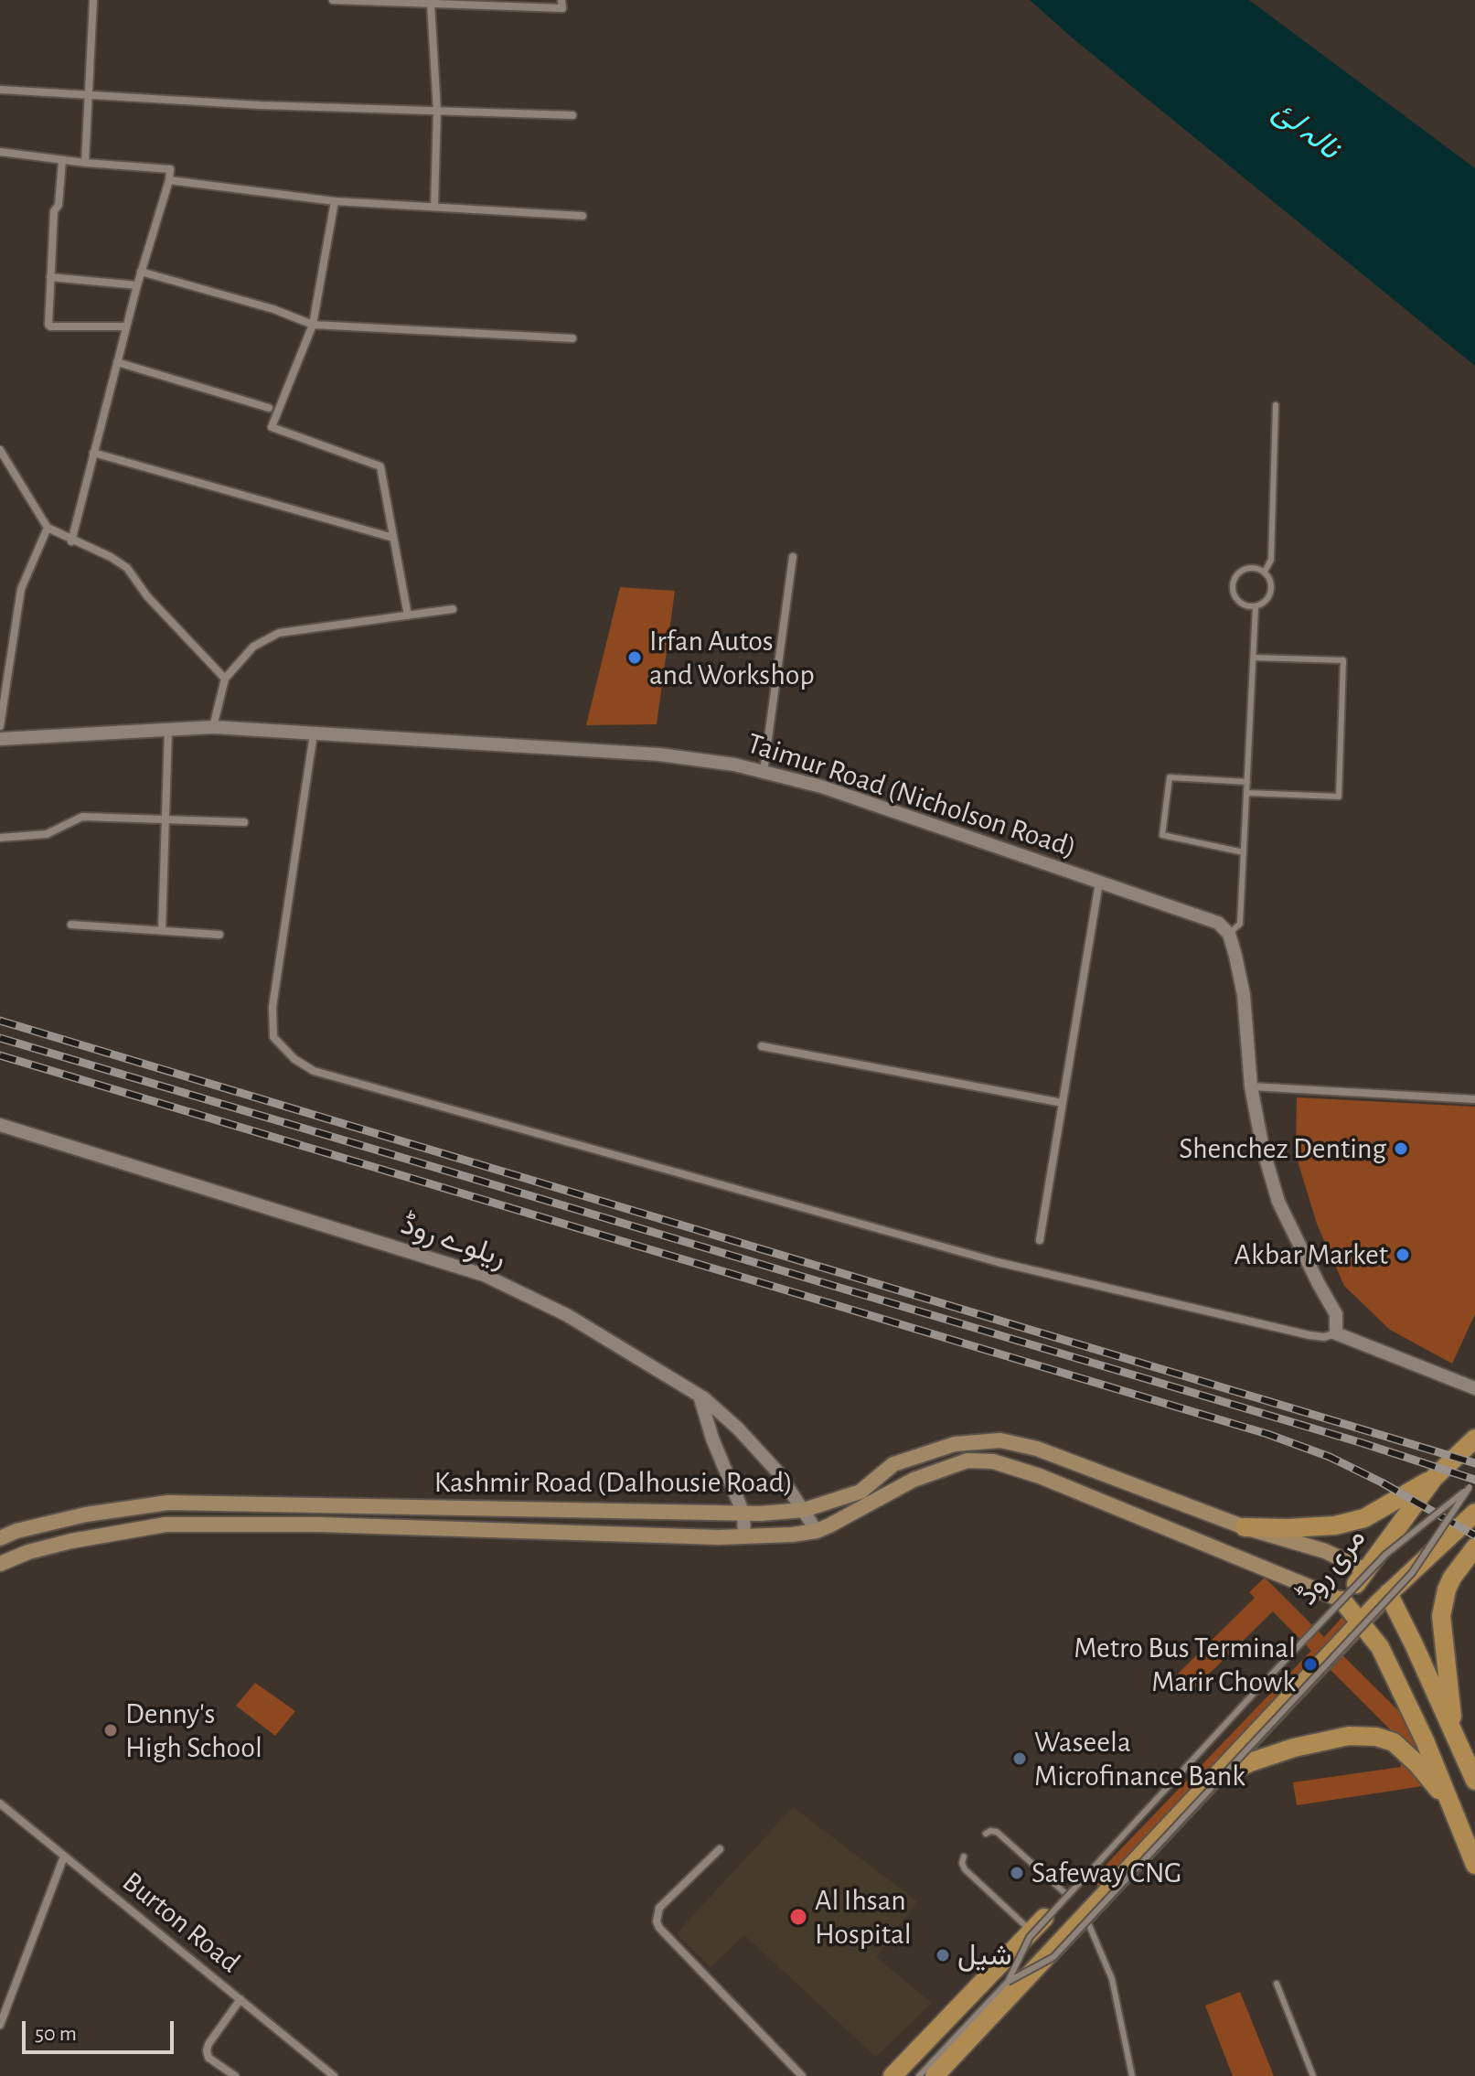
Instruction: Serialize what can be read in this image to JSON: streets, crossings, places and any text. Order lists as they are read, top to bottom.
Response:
{
  "streets": {
    "main road": ["Kashmir Road (Dalhousie Road)", "مری روڈ"],
    "street": ["Taimur Road (Nicholson Road)", "ریلوے روڈ", "Burton Road"]
  },
  "crossings": [
    ["ریلوے روڈ", "Kashmir Road (Dalhousie Road)"],
    ["Kashmir Road (Dalhousie Road)", "مری روڈ"]
  ],
  "water": ["نالہ لئ"],
  "places": [
    "Irfan Autos and Workshop",
    "Shenchez Denting",
    "Akbar Market",
    "Metro Bus Terminal Marir Chowk",
    "Denny's High School",
    "Waseela Microfinance Bank",
    "Safeway CNG",
    "Al Ihsan Hospital",
    "شیل"
  ],
  "scale_bar": "50 m"
}
